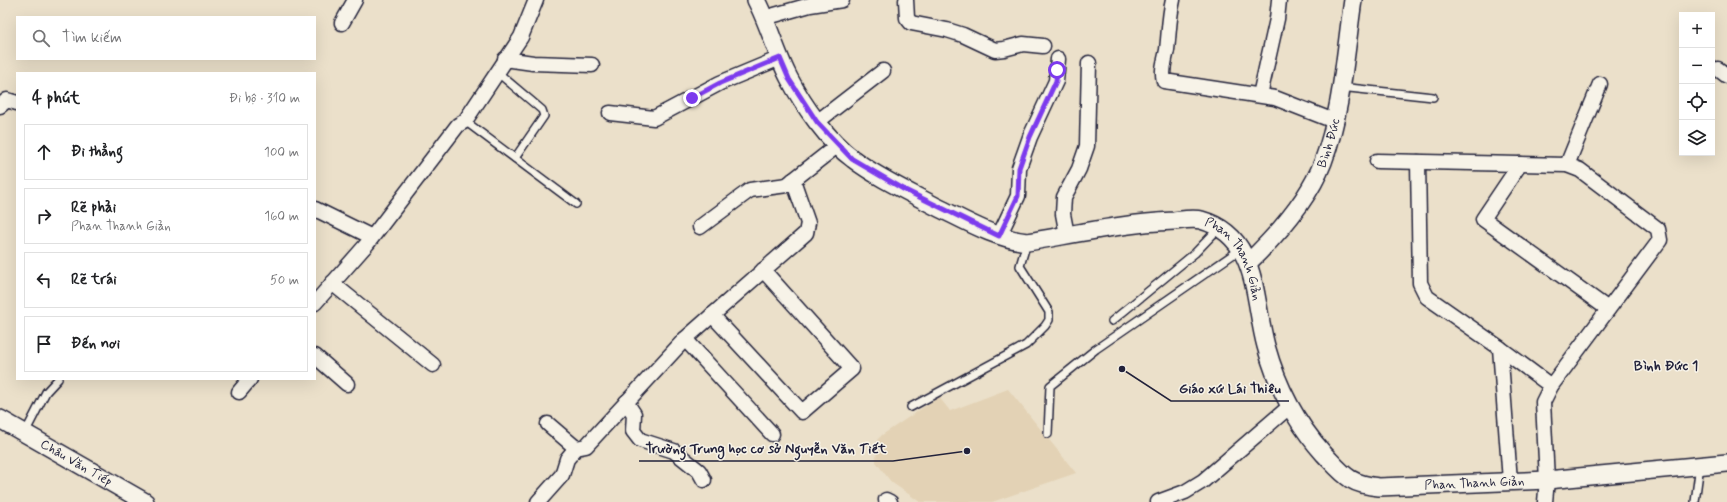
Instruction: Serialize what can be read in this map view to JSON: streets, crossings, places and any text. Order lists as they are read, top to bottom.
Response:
{
  "streets": {
    "street": ["Bình Đức", "Phan Thanh Giản", "Châu Văn Tiếp"]
  },
  "crossings": [
    ["Bình Đức", "Phan Thanh Giản"]
  ],
  "districts": ["Bình Đức 1"],
  "places": ["Giáo xứ Lái Thiêu", "Trường Trung học cơ sở Nguyễn Văn Tiết"],
  "page": {
    "map_buttons": ["+", "−"],
    "search": "Tìm kiếm",
    "heading": ["4 phút", "Đi bộ · 310 m"],
    "list": [
      ["Đi thẳng", "100 m"],
      ["Rẽ phải", "Phan Thanh Giản", "160 m"],
      ["Rẽ trái", "50 m"],
      "Đến nơi"
    ]
  }
}
